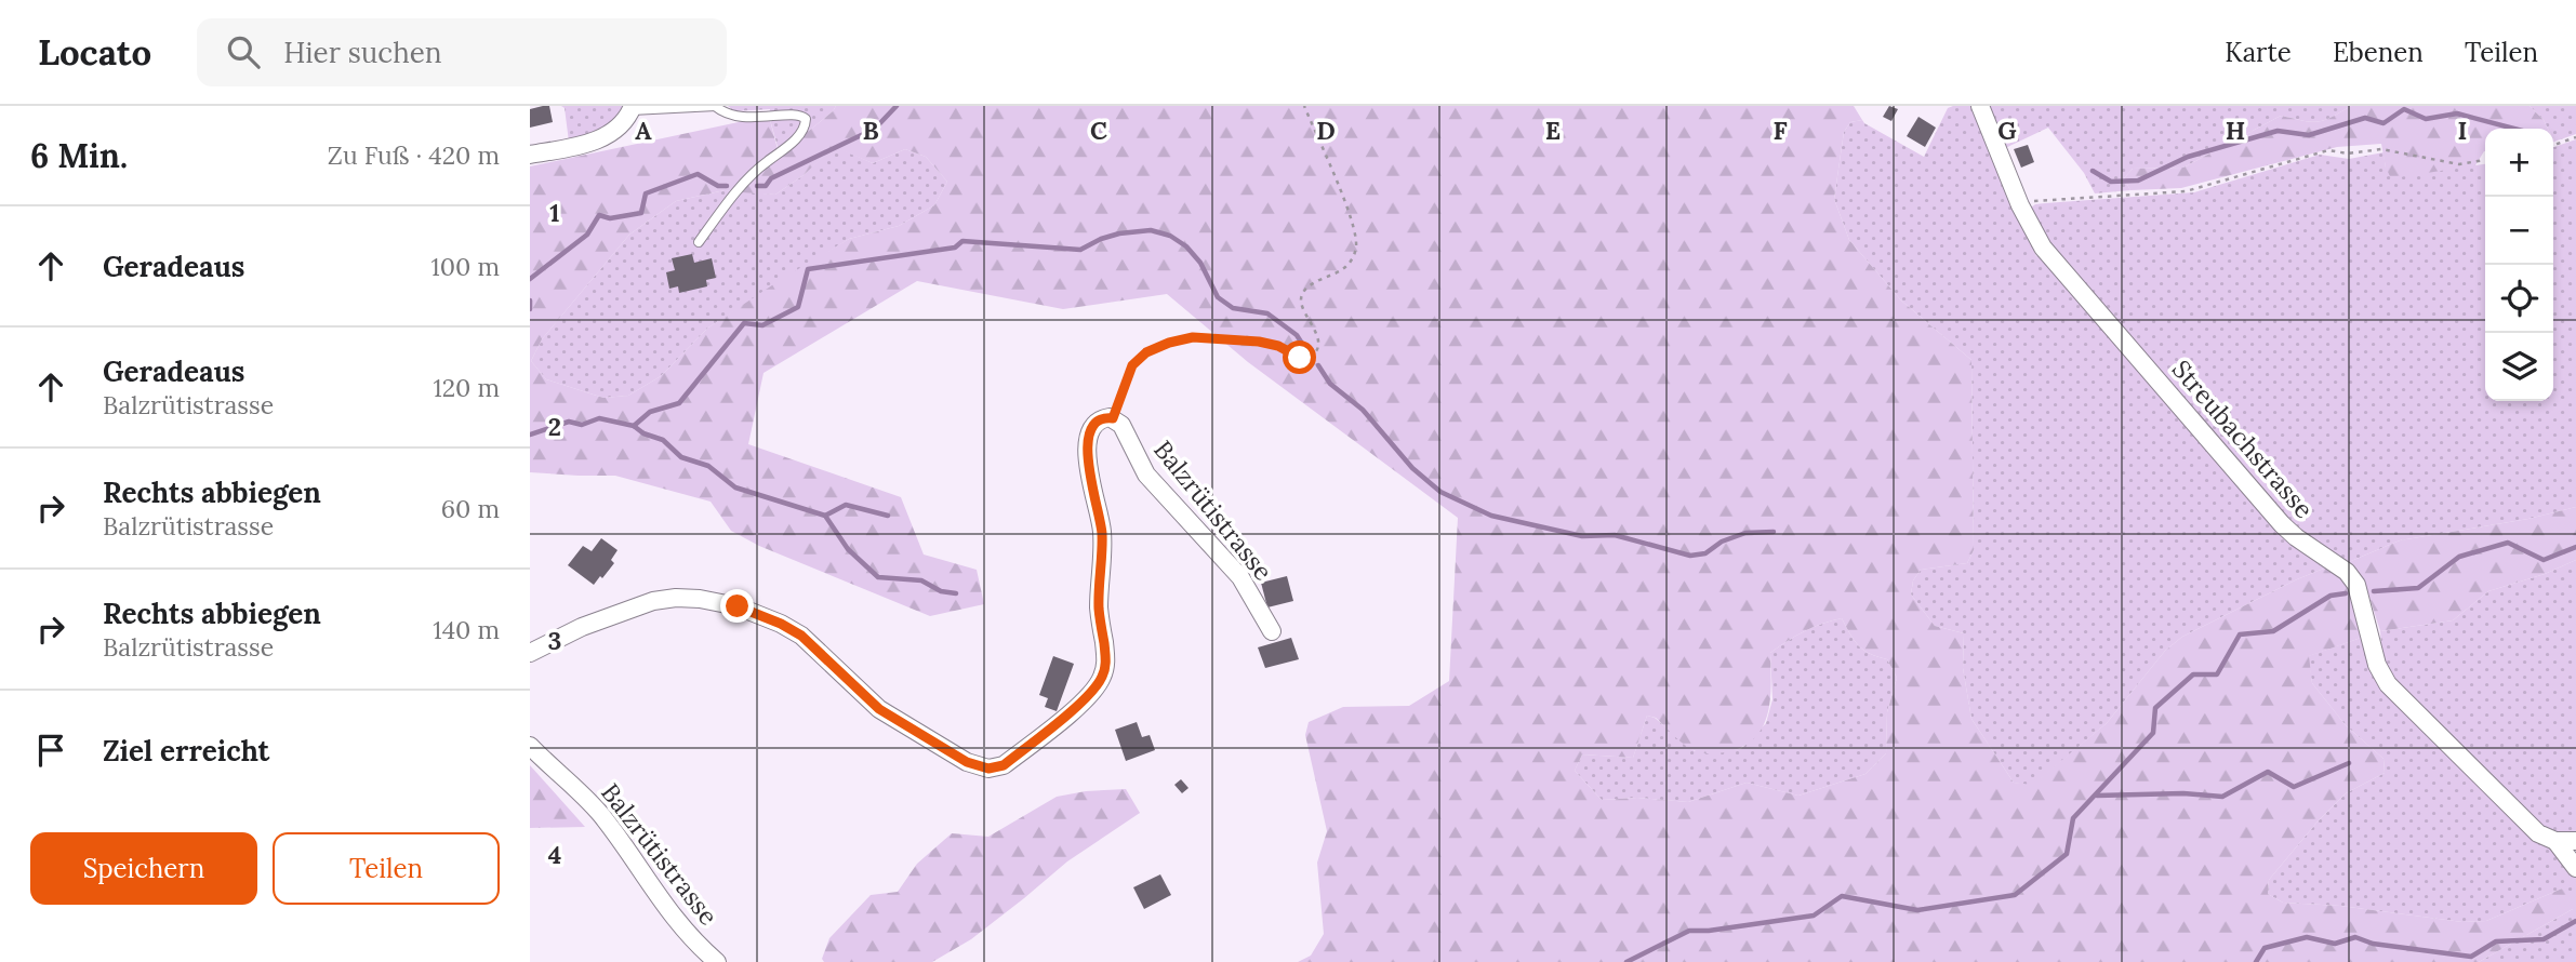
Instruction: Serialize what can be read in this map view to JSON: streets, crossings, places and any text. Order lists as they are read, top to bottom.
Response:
{
  "streets": {
    "street": ["Streubachstrasse", "Balzrütistrasse"]
  },
  "page": {
    "header": "Locato",
    "search": "Hier suchen",
    "nav": ["Karte", "Ebenen", "Teilen"],
    "heading": ["6 Min.", "Zu Fuß · 420 m"],
    "map_buttons": ["+", "−"],
    "list": [
      ["Geradeaus", "100 m"],
      ["Geradeaus", "Balzrütistrasse", "120 m"],
      ["Rechts abbiegen", "Balzrütistrasse", "60 m"],
      ["Rechts abbiegen", "Balzrütistrasse", "140 m"],
      "Ziel erreicht"
    ],
    "buttons": ["Speichern", "Teilen"]
  },
  "grid": {
    "columns": [
      "A",
      "B",
      "C",
      "D",
      "E",
      "F",
      "G",
      "H",
      "I"
    ],
    "rows": [
      "1",
      "2",
      "3",
      "4"
    ]
  }
}
